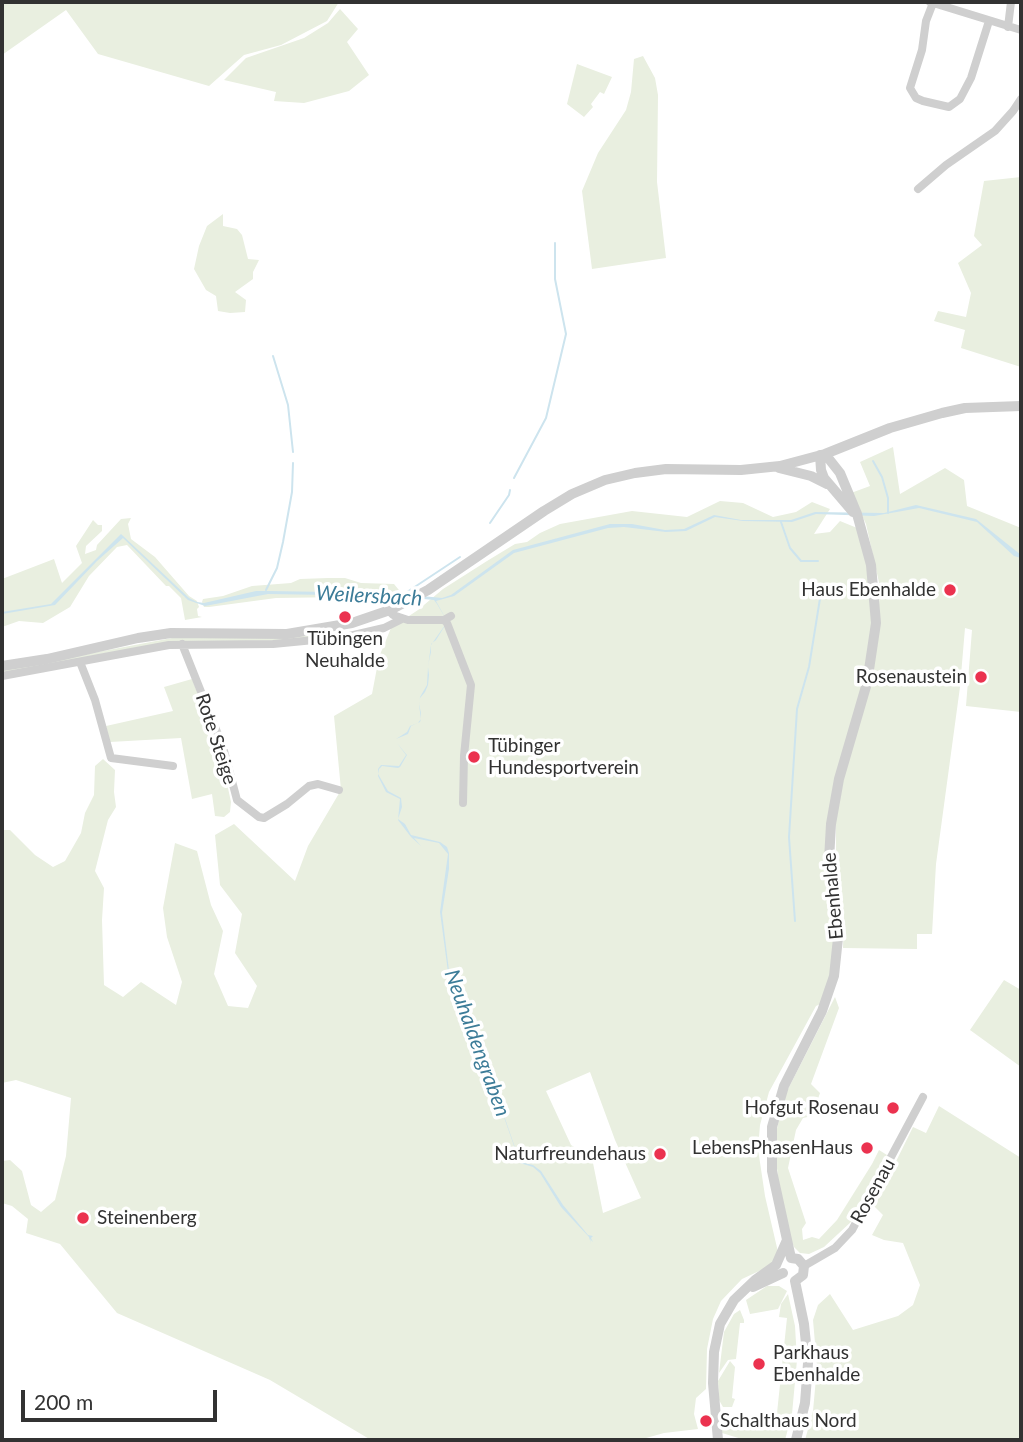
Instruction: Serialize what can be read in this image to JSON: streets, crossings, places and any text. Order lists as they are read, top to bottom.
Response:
{
  "streets": {
    "street": ["Rote Steige", "Ebenhalde", "Rosenau"]
  },
  "crossings": [
    ["Ebenhalde", "Rosenau"]
  ],
  "water": ["Weilersbach", "Neuhaldengraben"],
  "places": [
    "Haus Ebenhalde",
    "Tübingen Neuhalde",
    "Rosenaustein",
    "Tübinger Hundesportverein",
    "Hofgut Rosenau",
    "LebensPhasenHaus",
    "Naturfreundehaus",
    "Steinenberg",
    "Parkhaus Ebenhalde",
    "Schalthaus Nord"
  ],
  "scale_bar": "200 m"
}
